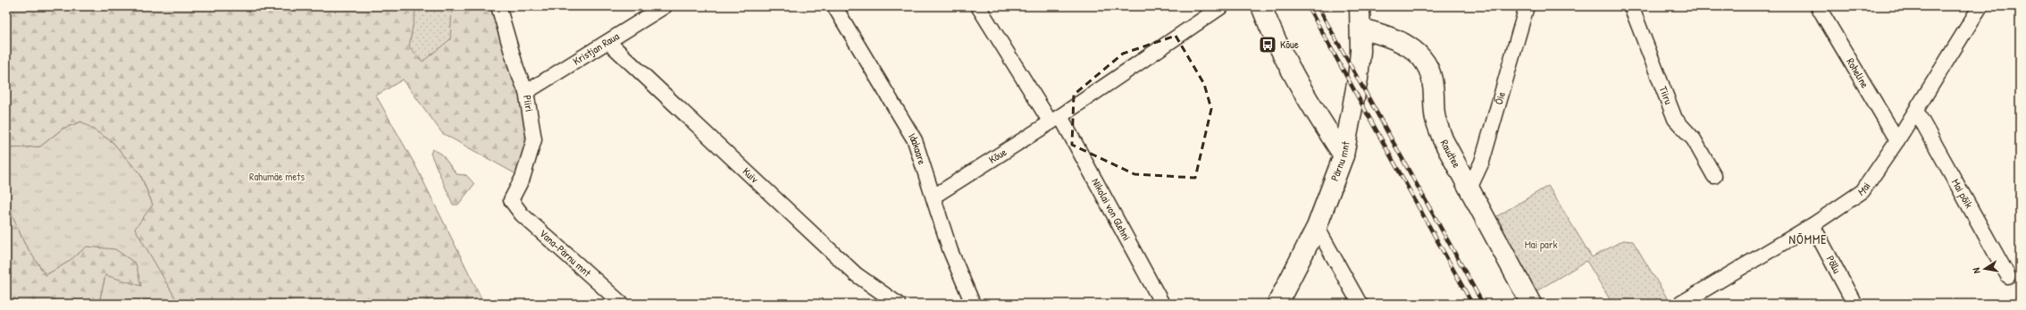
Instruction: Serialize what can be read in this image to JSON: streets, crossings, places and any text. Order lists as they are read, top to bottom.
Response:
{
  "streets": {
    "street": [
      "Kristjan Raua",
      "Roheline",
      "Tiiru",
      "Õie",
      "Piiri",
      "Idakaare",
      "Raudtee",
      "Kõue",
      "Pärnu mnt",
      "Kuiv",
      "Mai",
      "Mai põik",
      "Nikolai von Glehni",
      "Vana-Pärnu mnt",
      "Põllu"
    ]
  },
  "crossings": [
    ["Kristjan Raua", "Piiri"],
    ["Kristjan Raua", "Kuiv"],
    ["Roheline", "Mai"],
    ["Õie", "Raudtee"],
    ["Piiri", "Vana-Pärnu mnt"],
    ["Idakaare", "Kõue"],
    ["Raudtee", "Pärnu mnt"],
    ["Kõue", "Nikolai von Glehni"],
    ["Mai", "Mai põik"],
    ["Mai", "Põllu"]
  ],
  "districts": ["NÕMME"],
  "parks": ["Rahumäe mets", "Mai park"],
  "places": {
    "bus stop": ["Kõue"]
  },
  "north": "left"
}
